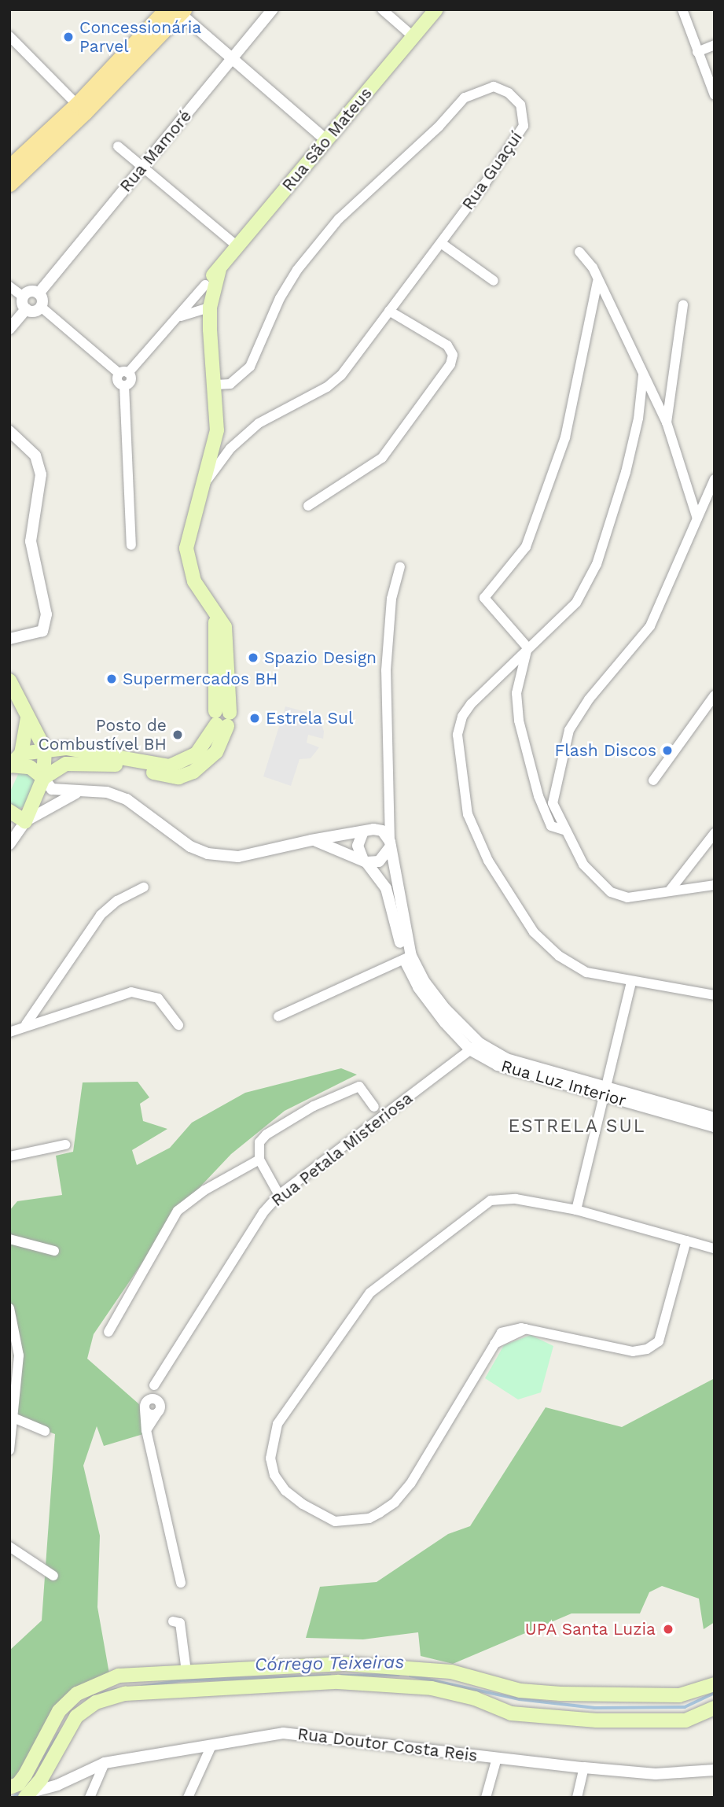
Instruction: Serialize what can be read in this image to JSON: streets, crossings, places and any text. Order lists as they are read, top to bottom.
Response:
{
  "streets": {
    "main road": ["Rua São Mateus"],
    "street": [
      "Rua Mamoré",
      "Rua Guaçuí",
      "Rua Luz Interior",
      "Rua Petala Misteriosa",
      "Rua Doutor Costa Reis"
    ]
  },
  "crossings": [
    ["Rua Luz Interior", "Rua Petala Misteriosa"]
  ],
  "districts": ["ESTRELA SUL"],
  "water": ["Córrego Teixeiras"],
  "places": [
    "Concessionária Parvel",
    "Spazio Design",
    "Supermercados BH",
    "Estrela Sul",
    "Posto de Combustível BH",
    "Flash Discos",
    "UPA Santa Luzia"
  ]
}
